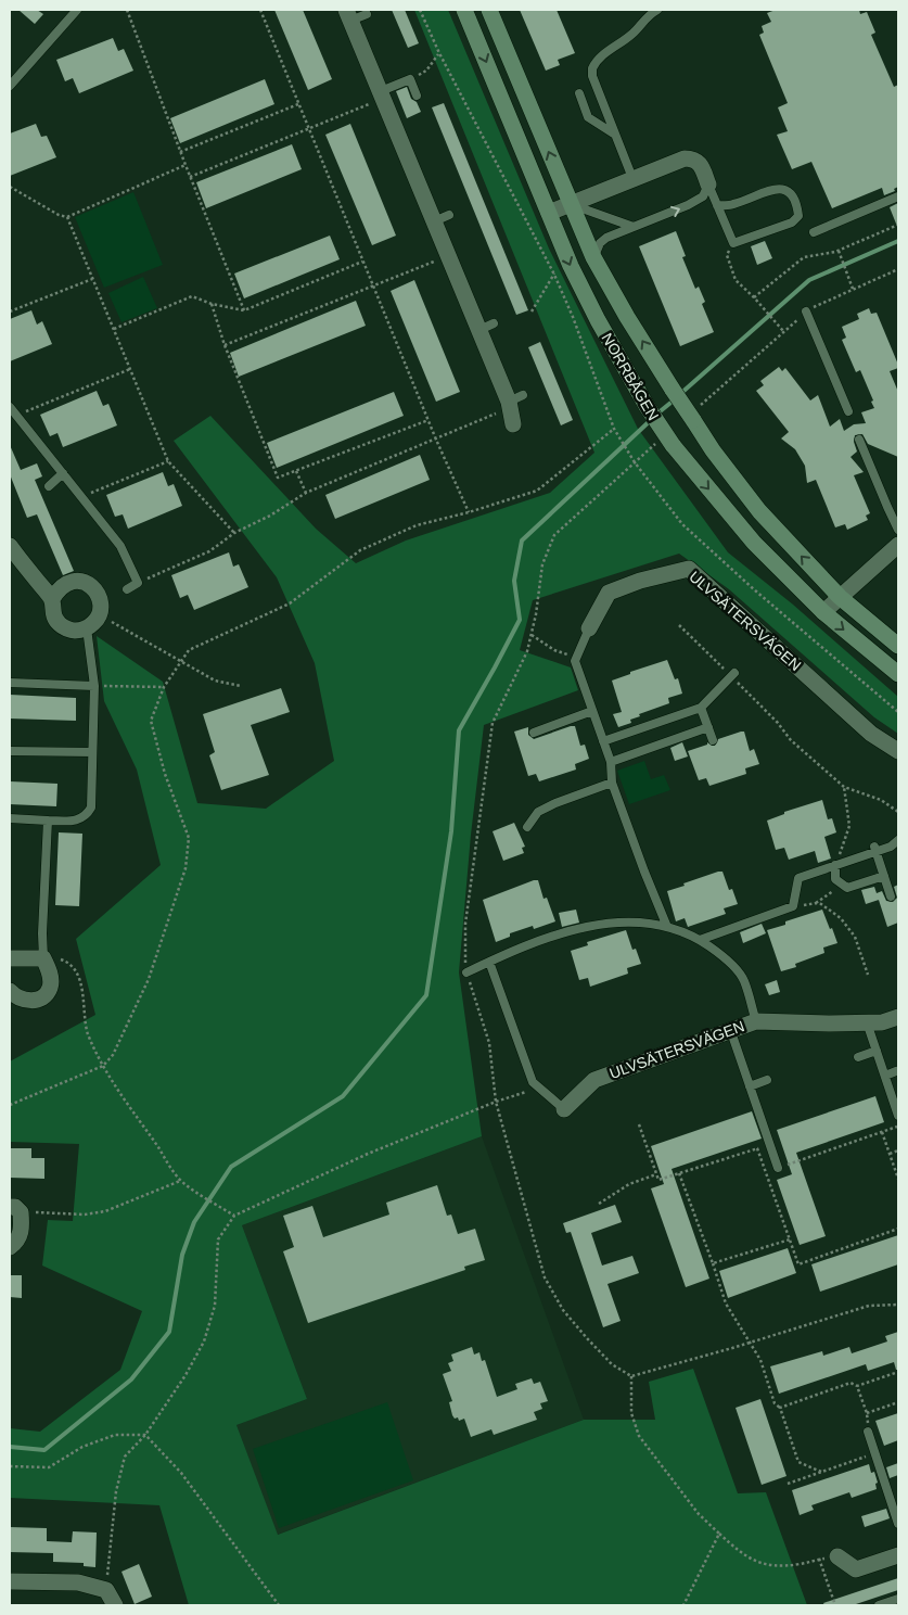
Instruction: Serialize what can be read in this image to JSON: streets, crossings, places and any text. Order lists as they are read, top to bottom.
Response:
{
  "streets": {
    "street": ["NORRBÅGEN", "ULVSÄTERSVÄGEN"]
  }
}
